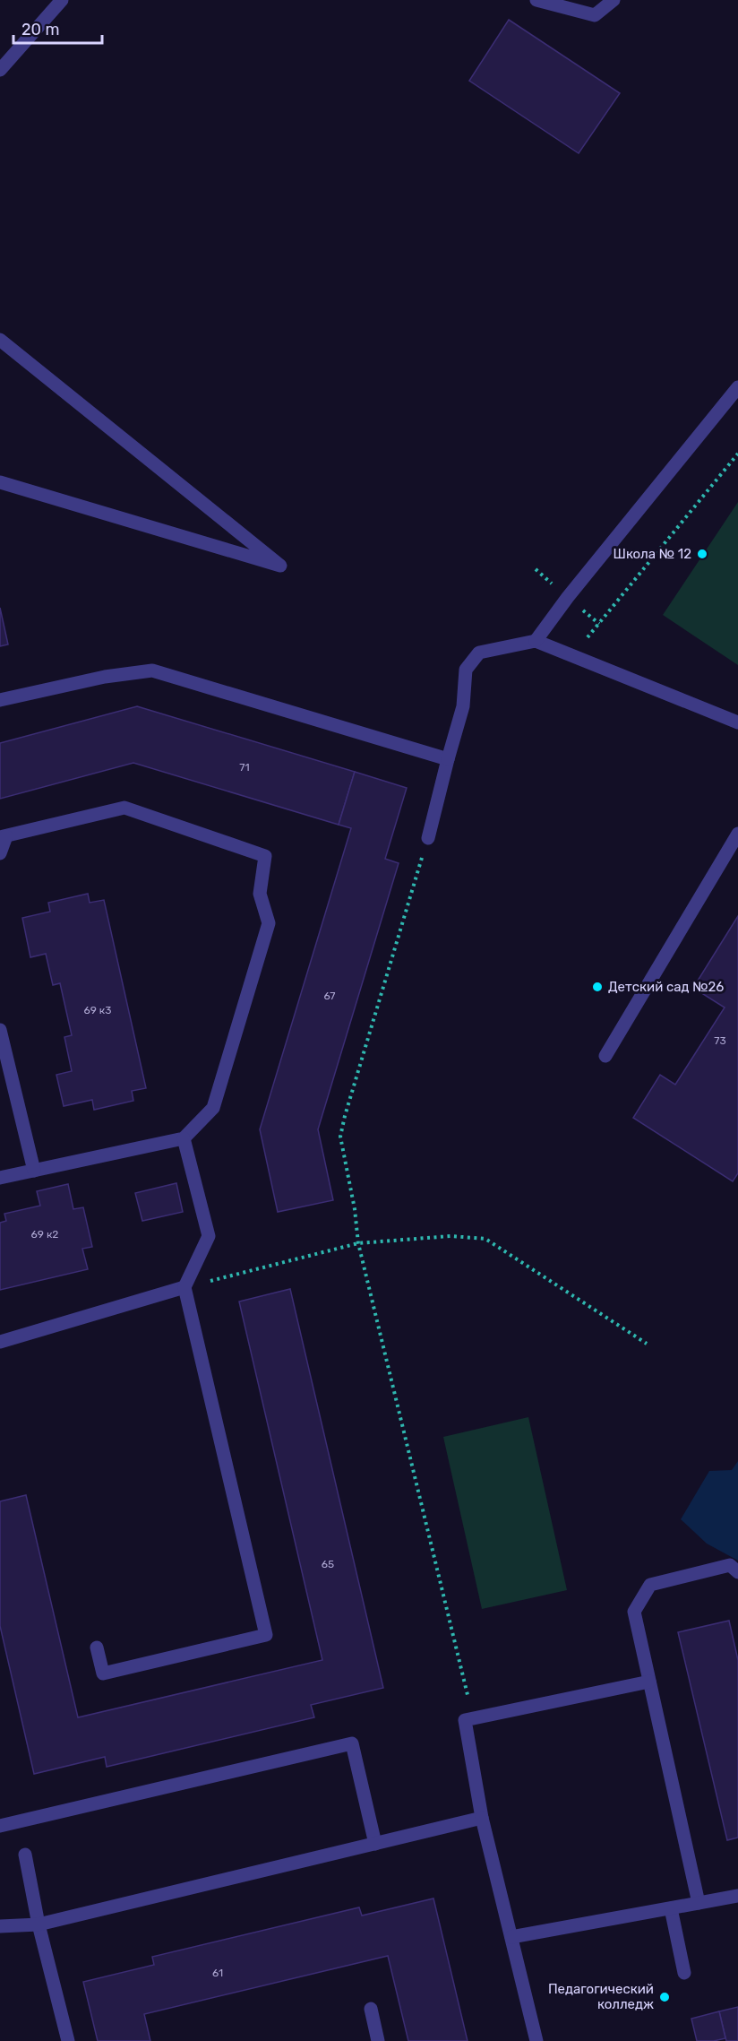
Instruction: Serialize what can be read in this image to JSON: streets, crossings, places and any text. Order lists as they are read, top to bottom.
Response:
{
  "places": ["Школа № 12", "Детский сад №26", "Педагогический колледж"],
  "house_numbers": [
    "71",
    "67",
    "69 к3",
    "73",
    "69 к2",
    "65",
    "61"
  ],
  "scale_bar": "20 m"
}
